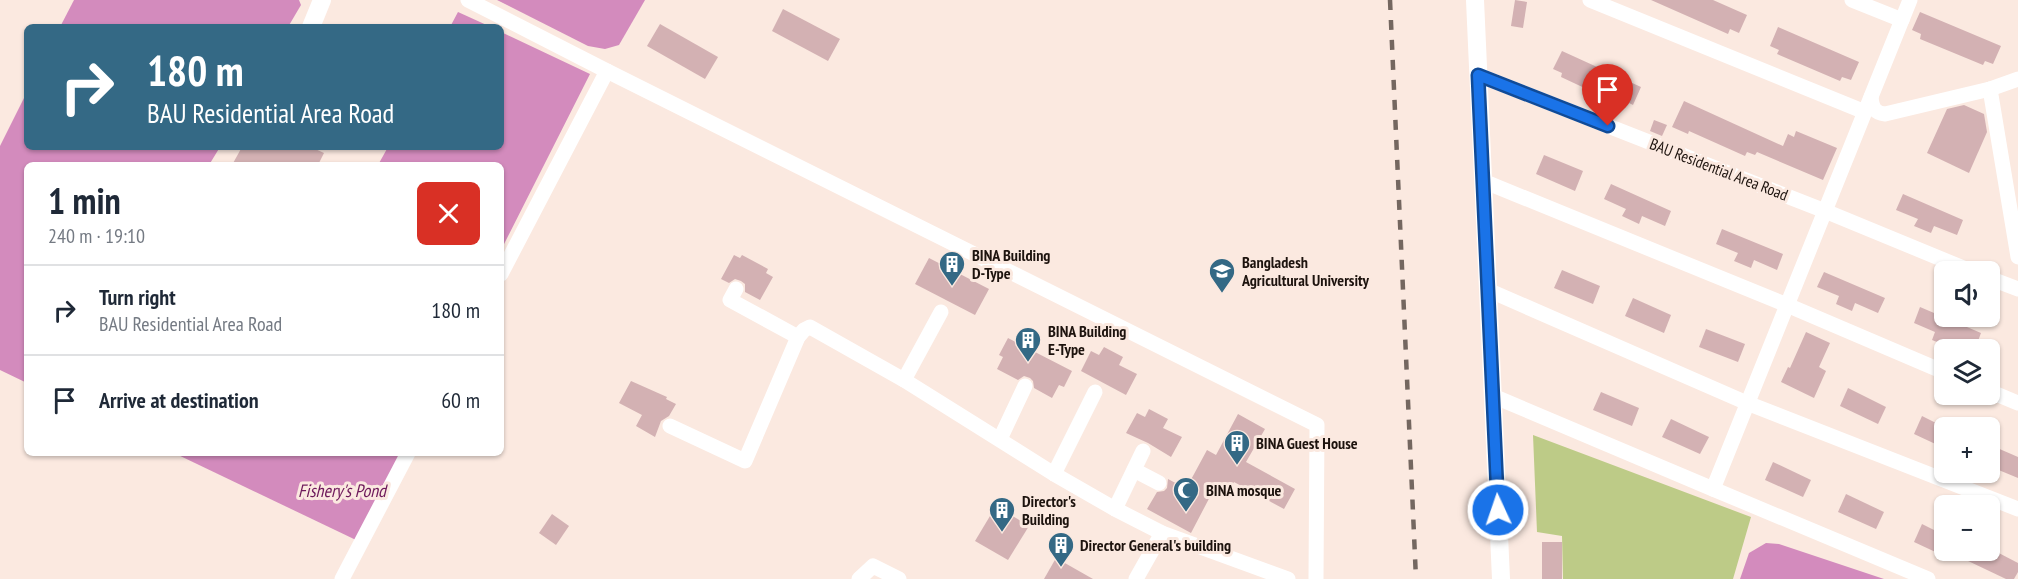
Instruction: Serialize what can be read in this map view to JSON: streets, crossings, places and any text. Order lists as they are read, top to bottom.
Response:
{
  "streets": {
    "street": ["BAU Residential Area Road"]
  },
  "water": ["Fishery's Pond"],
  "places": {
    "building": [
      "BINA Building D-Type",
      "BINA Building E-Type",
      "BINA Guest House",
      "Director's Building",
      "Director General's building"
    ],
    "school or university": ["Bangladesh Agricultural University"],
    "mosque": ["BINA mosque"]
  },
  "page": {
    "turn": ["180 m", "BAU Residential Area Road"],
    "heading": ["1 min", "240 m · 19:10"],
    "map_buttons": ["+", "−"],
    "list": [
      {
        "name": "Turn right",
        "note": "BAU Residential Area Road",
        "value": "180 m"
      },
      {
        "name": "Arrive at destination",
        "value": "60 m"
      }
    ]
  }
}
